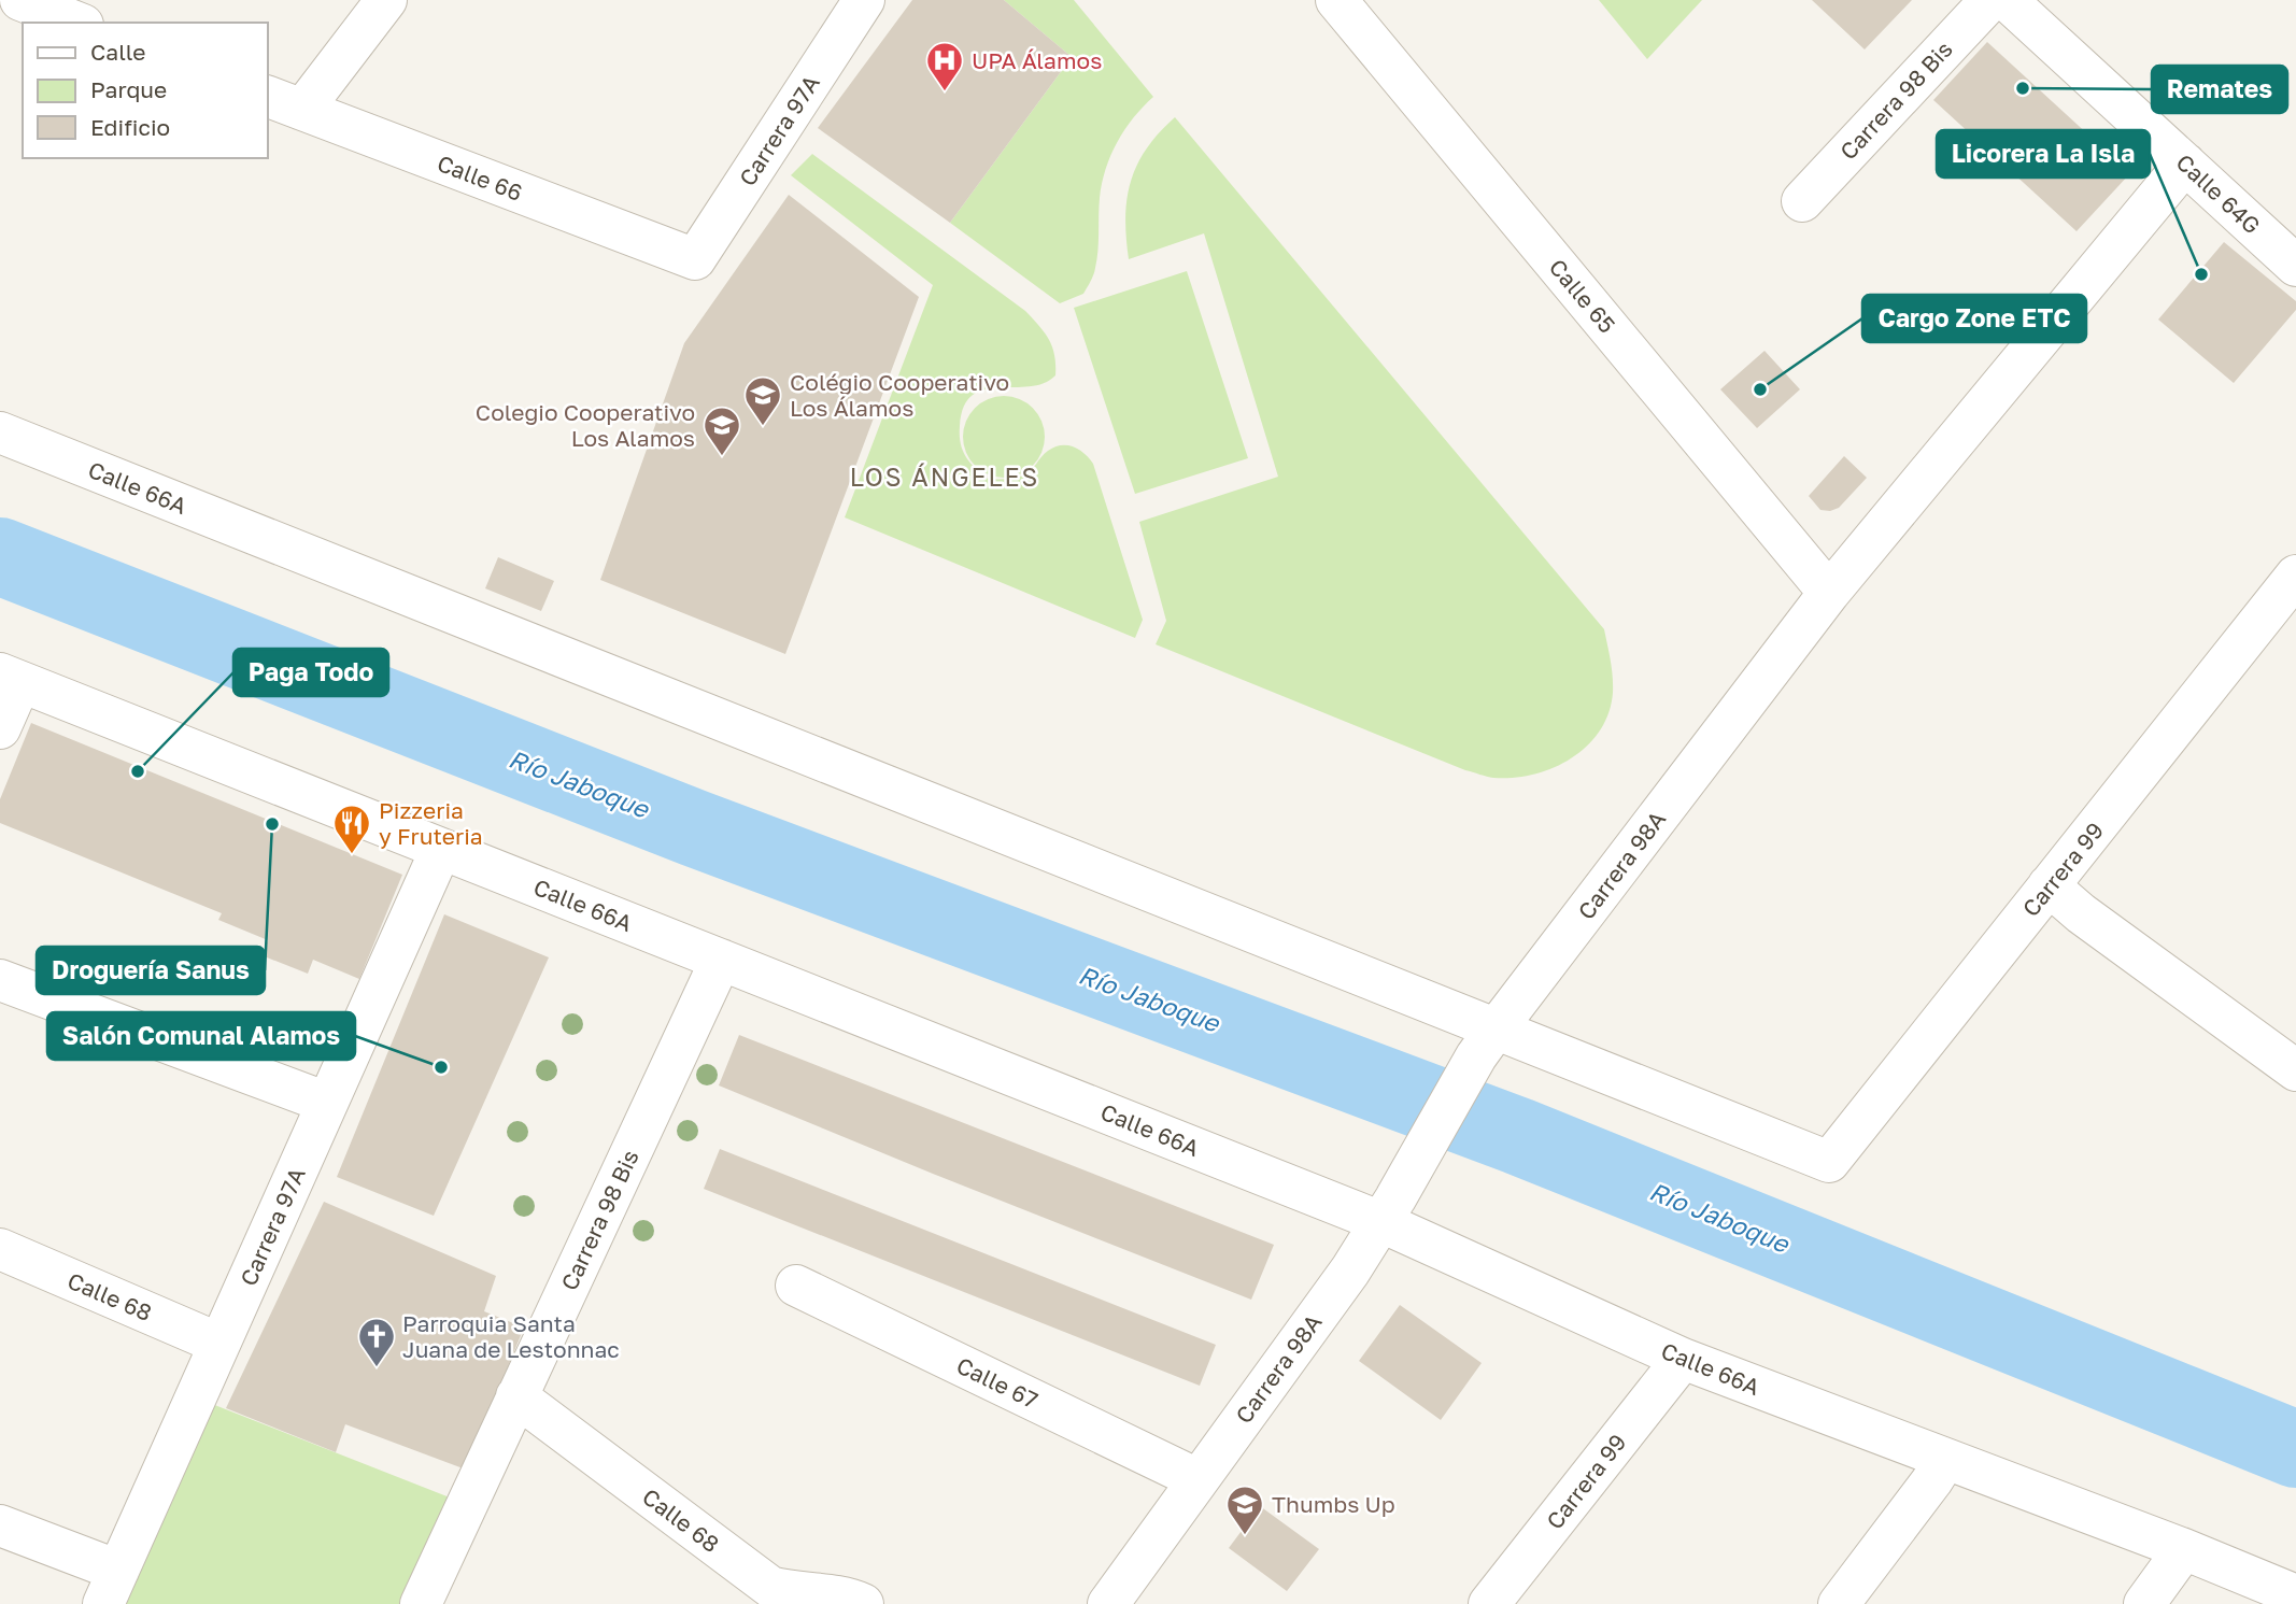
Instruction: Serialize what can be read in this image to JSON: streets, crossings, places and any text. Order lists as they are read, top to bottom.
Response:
{
  "streets": {
    "street": [
      "Carrera 98 Bis",
      "Carrera 97A",
      "Calle 66",
      "Calle 64G",
      "Calle 65",
      "Calle 66A",
      "Carrera 98A",
      "Carrera 99",
      "Calle 68",
      "Calle 67"
    ]
  },
  "crossings": [
    ["Carrera 98 Bis", "Calle 66A"],
    ["Carrera 98 Bis", "Calle 68"],
    ["Carrera 97A", "Calle 66"],
    ["Carrera 97A", "Calle 66A"],
    ["Carrera 97A", "Calle 68"],
    ["Calle 64G", "Carrera 98A"],
    ["Calle 65", "Carrera 98A"],
    ["Calle 66A", "Carrera 98A"],
    ["Calle 66A", "Carrera 99"],
    ["Carrera 98A", "Calle 67"]
  ],
  "districts": ["LOS ÁNGELES"],
  "water": ["Río Jaboque"],
  "places": {
    "other": [
      "Remates",
      "Licorera La Isla",
      "Cargo Zone ETC",
      "Paga Todo",
      "Droguería Sanus",
      "Salón Comunal Alamos"
    ],
    "hospital": ["UPA Álamos"],
    "school or university": ["Colégio Cooperativo Los Álamos", "Colegio Cooperativo Los Alamos", "Thumbs Up"],
    "restaurant": ["Pizzeria y Fruteria"],
    "church": ["Parroquia Santa Juana de Lestonnac"]
  },
  "legend": ["Calle", "Parque", "Edificio"]
}
